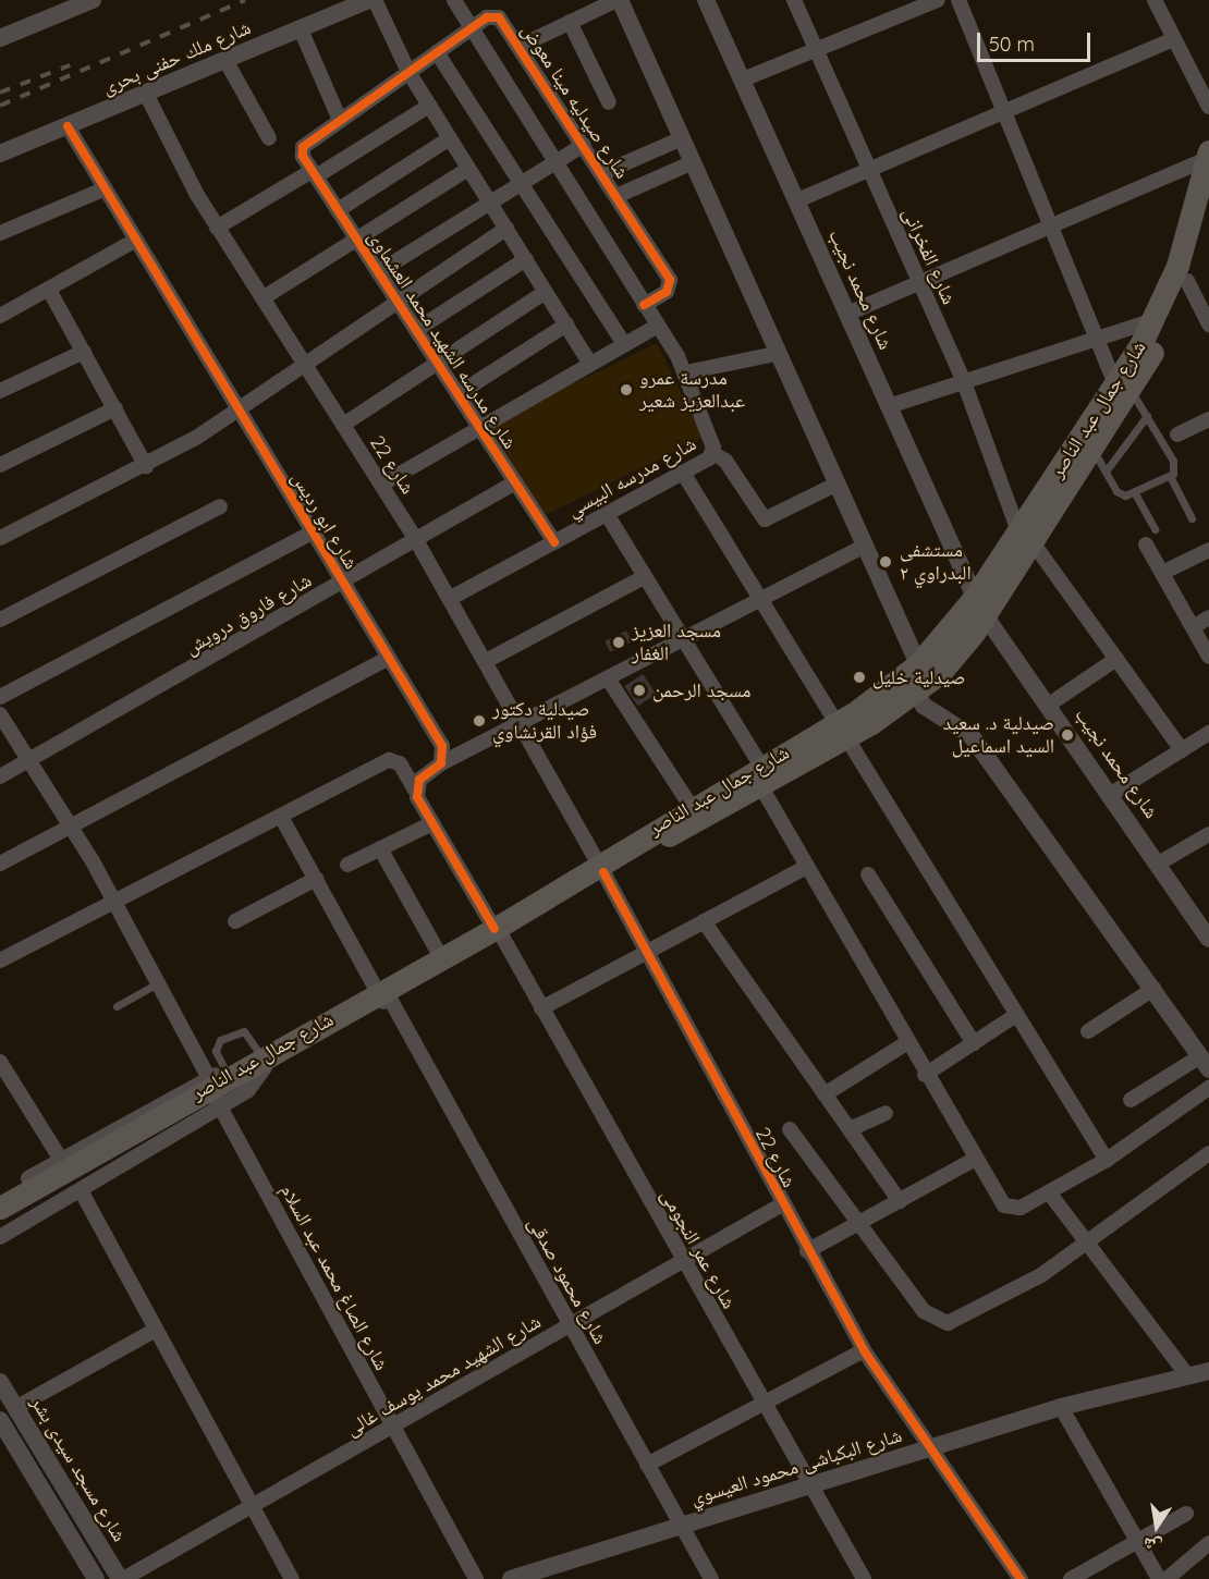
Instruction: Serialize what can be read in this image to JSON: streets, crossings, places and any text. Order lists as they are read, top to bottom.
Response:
{
  "streets": {
    "main road": ["شارع جمال عبد الناصر"],
    "street": [
      "شارع ملك حفنى بحرى",
      "شارع صيدليه مينا معوض",
      "شارع الفخرانى",
      "شارع محمد نجيب",
      "شارع مدرسه الشهيد محمد العشماوى",
      "شارع 22",
      "شارع مدرسه البيسي",
      "شارع ابو رديس",
      "شارع فاروق درويش",
      "شارع عمر النجومى",
      "شارع الصاغ محمد عبد السلام",
      "شارع محمود صدقى",
      "شارع الشهيد محمد يوسف غالى",
      "شارع البكباشى محمود العيسوي",
      "شارع مسجد سيدى بشر"
    ]
  },
  "crossings": [
    ["شارع ملك حفنى بحرى", "شارع 22"],
    ["شارع ملك حفنى بحرى", "شارع ابو رديس"],
    ["شارع صيدليه مينا معوض", "شارع مدرسه الشهيد محمد العشماوى"],
    ["شارع صيدليه مينا معوض", "شارع مدرسه البيسي"],
    ["شارع الفخرانى", "شارع جمال عبد الناصر"],
    ["شارع محمد نجيب", "شارع جمال عبد الناصر"],
    ["شارع مدرسه الشهيد محمد العشماوى", "شارع مدرسه البيسي"],
    ["شارع مدرسه الشهيد محمد العشماوى", "شارع فاروق درويش"],
    ["شارع جمال عبد الناصر", "شارع 22"],
    ["شارع جمال عبد الناصر", "شارع عمر النجومى"],
    ["شارع جمال عبد الناصر", "شارع الصاغ محمد عبد السلام"],
    ["شارع جمال عبد الناصر", "شارع محمود صدقى"],
    ["شارع 22", "شارع مدرسه البيسي"],
    ["شارع 22", "شارع فاروق درويش"],
    ["شارع 22", "شارع الشهيد محمد يوسف غالى"],
    ["شارع 22", "شارع البكباشى محمود العيسوي"],
    ["شارع ابو رديس", "شارع فاروق درويش"],
    ["شارع فاروق درويش", "شارع الصاغ محمد عبد السلام"],
    ["شارع عمر النجومى", "شارع الشهيد محمد يوسف غالى"],
    ["شارع عمر النجومى", "شارع البكباشى محمود العيسوي"],
    ["شارع الصاغ محمد عبد السلام", "شارع الشهيد محمد يوسف غالى"],
    ["شارع محمود صدقى", "شارع الشهيد محمد يوسف غالى"],
    ["شارع محمود صدقى", "شارع البكباشى محمود العيسوي"],
    ["شارع الشهيد محمد يوسف غالى", "شارع مسجد سيدى بشر"]
  ],
  "places": [
    "مدرسة عمرو عبدالعزيز شعير",
    "مستشفى البدراوي ٢",
    "مسجد العزيز الغفار",
    "صيدلية خليل",
    "مسجد الرحمن",
    "صيدلية دكتور فؤاد القرنشاوي",
    "صيدلية د. سعيد السيد اسماعيل"
  ],
  "scale_bar": "50 m",
  "north": "bottom"
}
